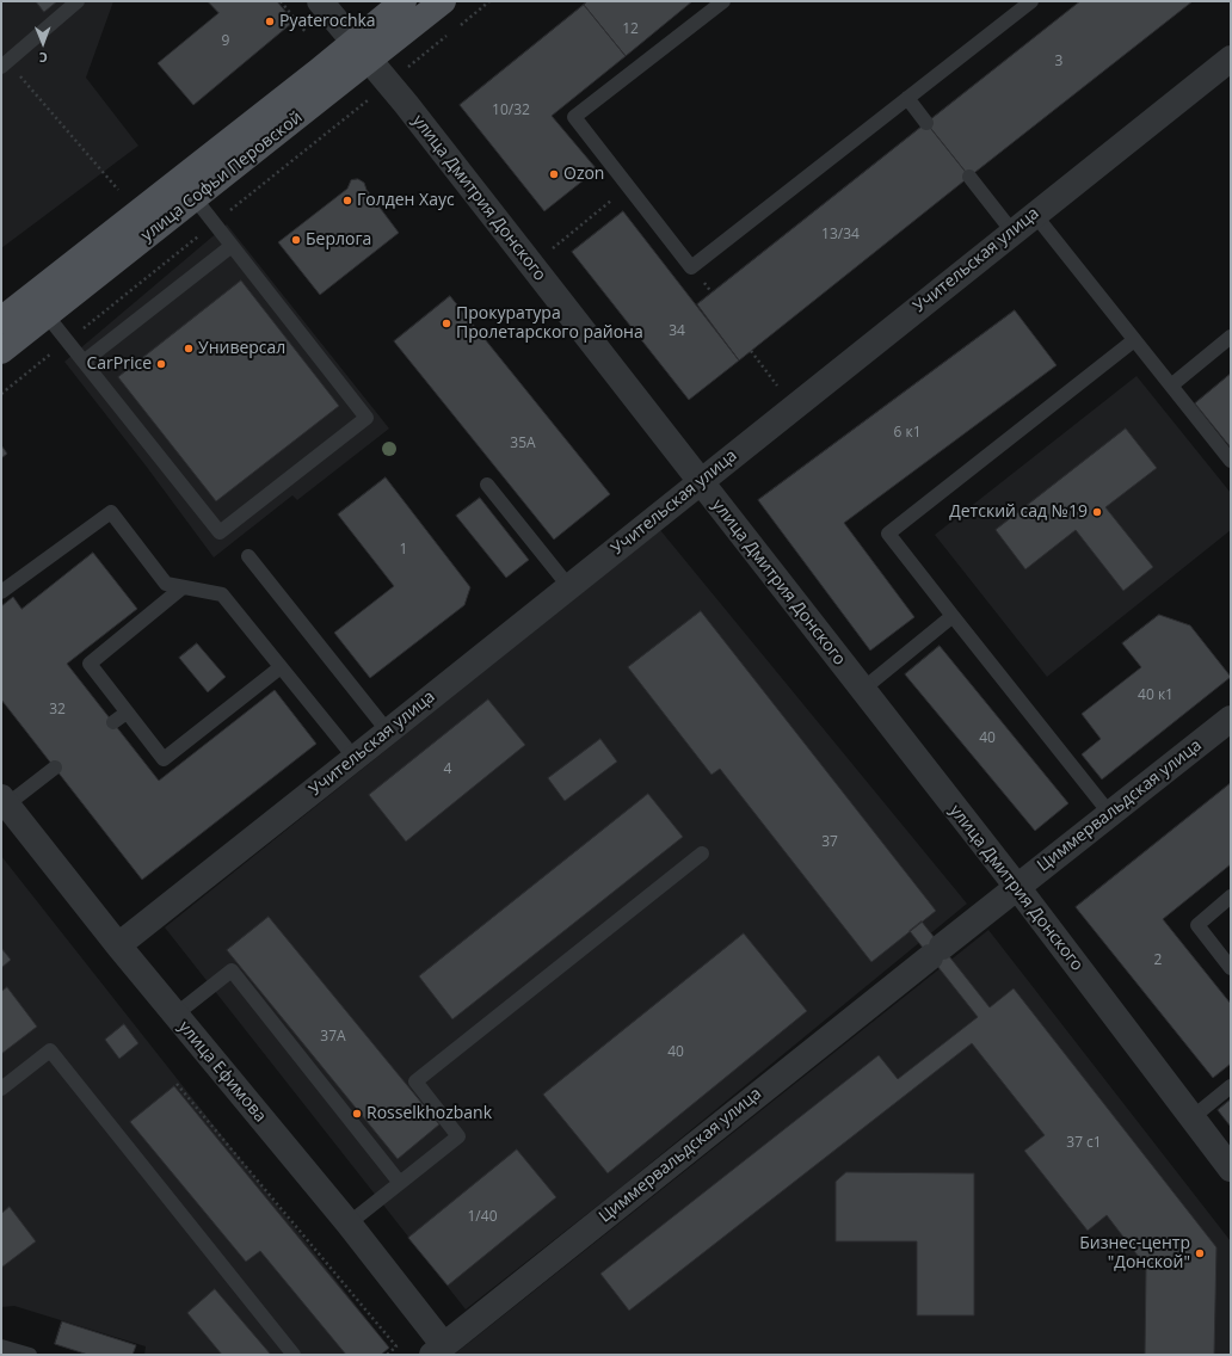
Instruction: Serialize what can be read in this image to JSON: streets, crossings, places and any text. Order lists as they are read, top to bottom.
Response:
{
  "streets": {
    "main road": ["улица Софьи Перовской"],
    "street": [
      "улица Дмитрия Донского",
      "Учительская улица",
      "Циммервальдская улица",
      "улица Ефимова"
    ]
  },
  "crossings": [
    ["улица Софьи Перовской", "улица Дмитрия Донского"],
    ["улица Дмитрия Донского", "Учительская улица"],
    ["улица Дмитрия Донского", "Циммервальдская улица"],
    ["Учительская улица", "улица Ефимова"],
    ["Циммервальдская улица", "улица Ефимова"]
  ],
  "places": [
    "Pyaterochka",
    "Ozon",
    "Голден Хаус",
    "Берлога",
    "Прокуратура Пролетарского района",
    "Универсал",
    "CarPrice",
    "Детский сад №19",
    "Rosselkhozbank",
    "Бизнес-центр \"Донской\""
  ],
  "house_numbers": [
    "12",
    "9",
    "3",
    "10/32",
    "13/34",
    "34",
    "6 к1",
    "35А",
    "1",
    "40 к1",
    "32",
    "40",
    "4",
    "37",
    "2",
    "37А",
    "40",
    "37 с1",
    "1/40"
  ],
  "north": "bottom"
}
